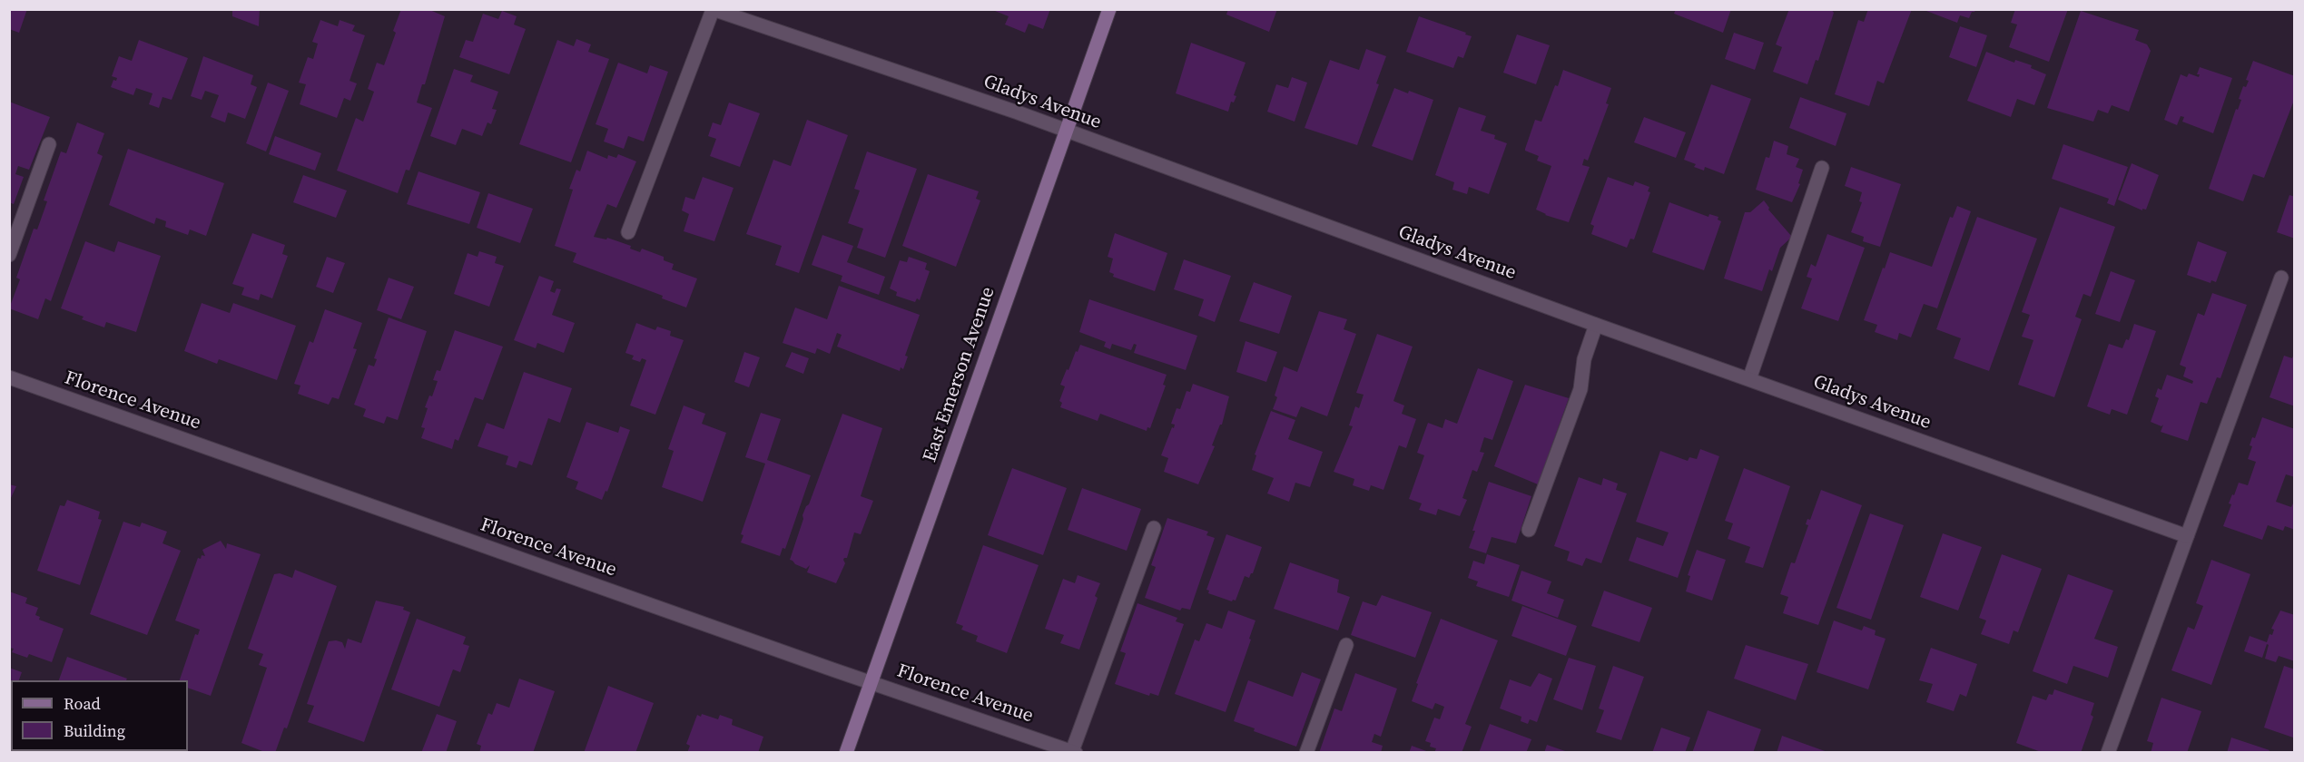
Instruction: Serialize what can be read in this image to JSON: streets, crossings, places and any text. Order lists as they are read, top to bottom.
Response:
{
  "streets": {
    "street": ["Gladys Avenue", "East Emerson Avenue", "Florence Avenue"]
  },
  "crossings": [
    ["Gladys Avenue", "East Emerson Avenue"],
    ["East Emerson Avenue", "Florence Avenue"]
  ],
  "legend": ["Road", "Building"]
}
